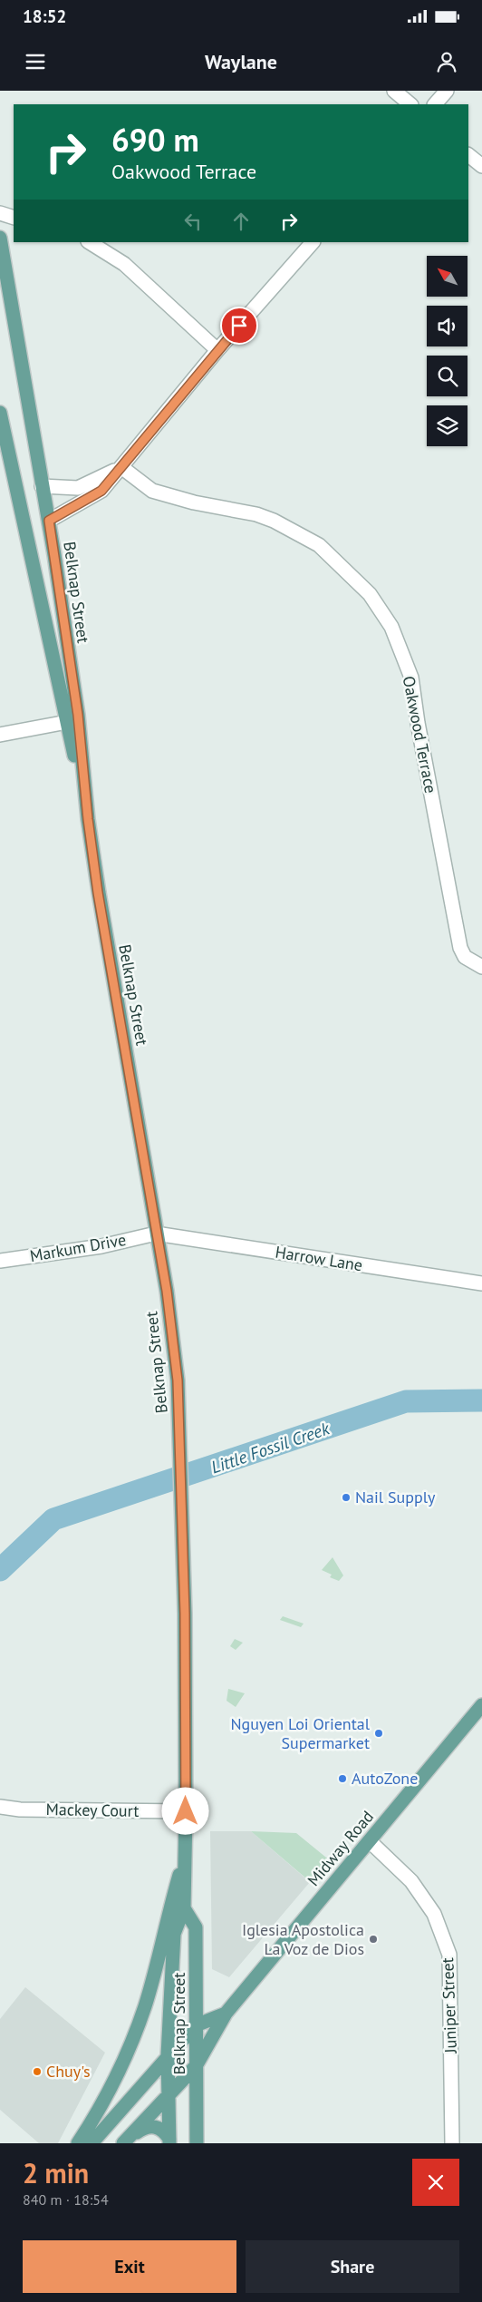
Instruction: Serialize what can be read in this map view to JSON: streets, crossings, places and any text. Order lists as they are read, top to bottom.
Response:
{
  "streets": {
    "main road": ["Belknap Street", "Midway Road"],
    "street": [
      "Oakwood Terrace",
      "Markum Drive",
      "Harrow Lane",
      "Mackey Court",
      "Juniper Street"
    ]
  },
  "crossings": [
    ["Belknap Street", "Markum Drive"],
    ["Belknap Street", "Harrow Lane"],
    ["Belknap Street", "Mackey Court"],
    ["Belknap Street", "Midway Road"],
    ["Markum Drive", "Harrow Lane"],
    ["Midway Road", "Juniper Street"]
  ],
  "water": ["Little Fossil Creek"],
  "places": [
    "Nail Supply",
    "Nguyen Loi Oriental Supermarket",
    "AutoZone",
    "Iglesia Apostolica La Voz de Dios",
    "Chuy's"
  ],
  "north": "top left",
  "page": {
    "status": "18:52",
    "header": "Waylane",
    "turn": ["690 m", "Oakwood Terrace"],
    "heading": ["2 min", "840 m · 18:54"],
    "buttons": ["Exit", "Share"]
  }
}
